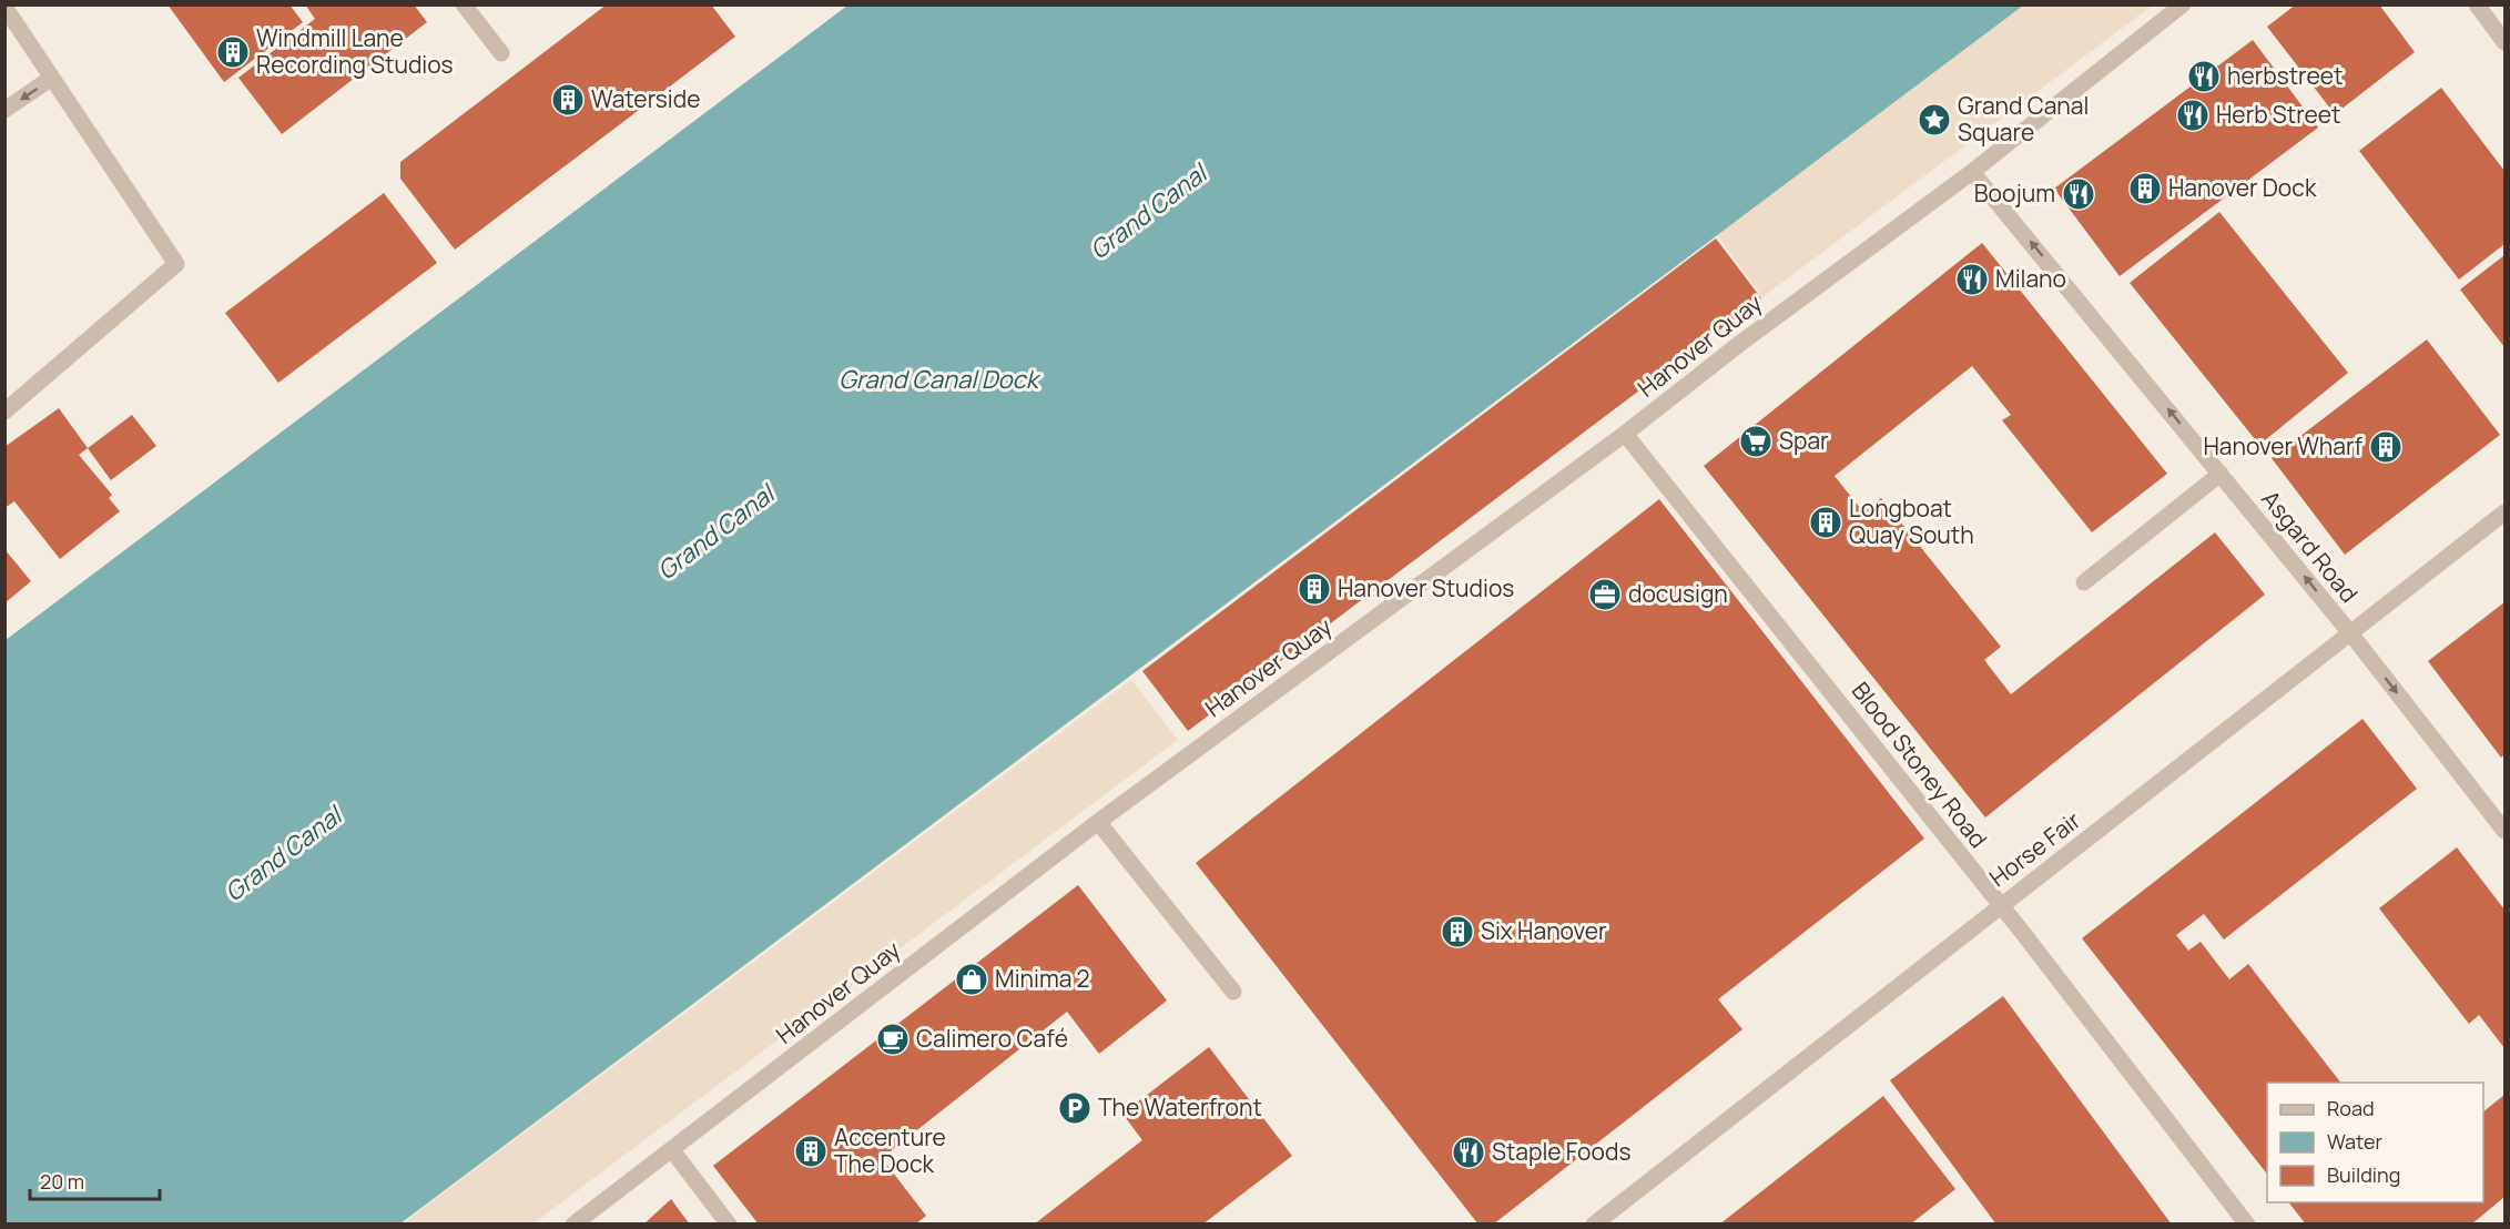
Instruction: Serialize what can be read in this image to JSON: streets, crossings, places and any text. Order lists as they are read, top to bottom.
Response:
{
  "streets": {
    "street": [
      "Hanover Quay",
      "Asgard Road",
      "Blood Stoney Road",
      "Horse Fair"
    ]
  },
  "crossings": [
    ["Hanover Quay", "Asgard Road"],
    ["Hanover Quay", "Blood Stoney Road"],
    ["Asgard Road", "Horse Fair"],
    ["Blood Stoney Road", "Horse Fair"]
  ],
  "water": ["Grand Canal", "Grand Canal Dock"],
  "places": {
    "building": [
      "Windmill Lane Recording Studios",
      "Waterside",
      "Hanover Dock",
      "Hanover Wharf",
      "Longboat Quay South",
      "Hanover Studios",
      "Six Hanover",
      "Accenture The Dock"
    ],
    "restaurant": [
      "herbstreet",
      "Herb Street",
      "Boojum",
      "Milano",
      "Staple Foods"
    ],
    "place": ["Grand Canal Square"],
    "supermarket": ["Spar"],
    "office": ["docusign"],
    "shop": ["Minima 2"],
    "cafe": ["Calimero Café"],
    "parking": ["The Waterfront"]
  },
  "legend": ["Road", "Water", "Building"],
  "scale_bar": "20 m"
}
